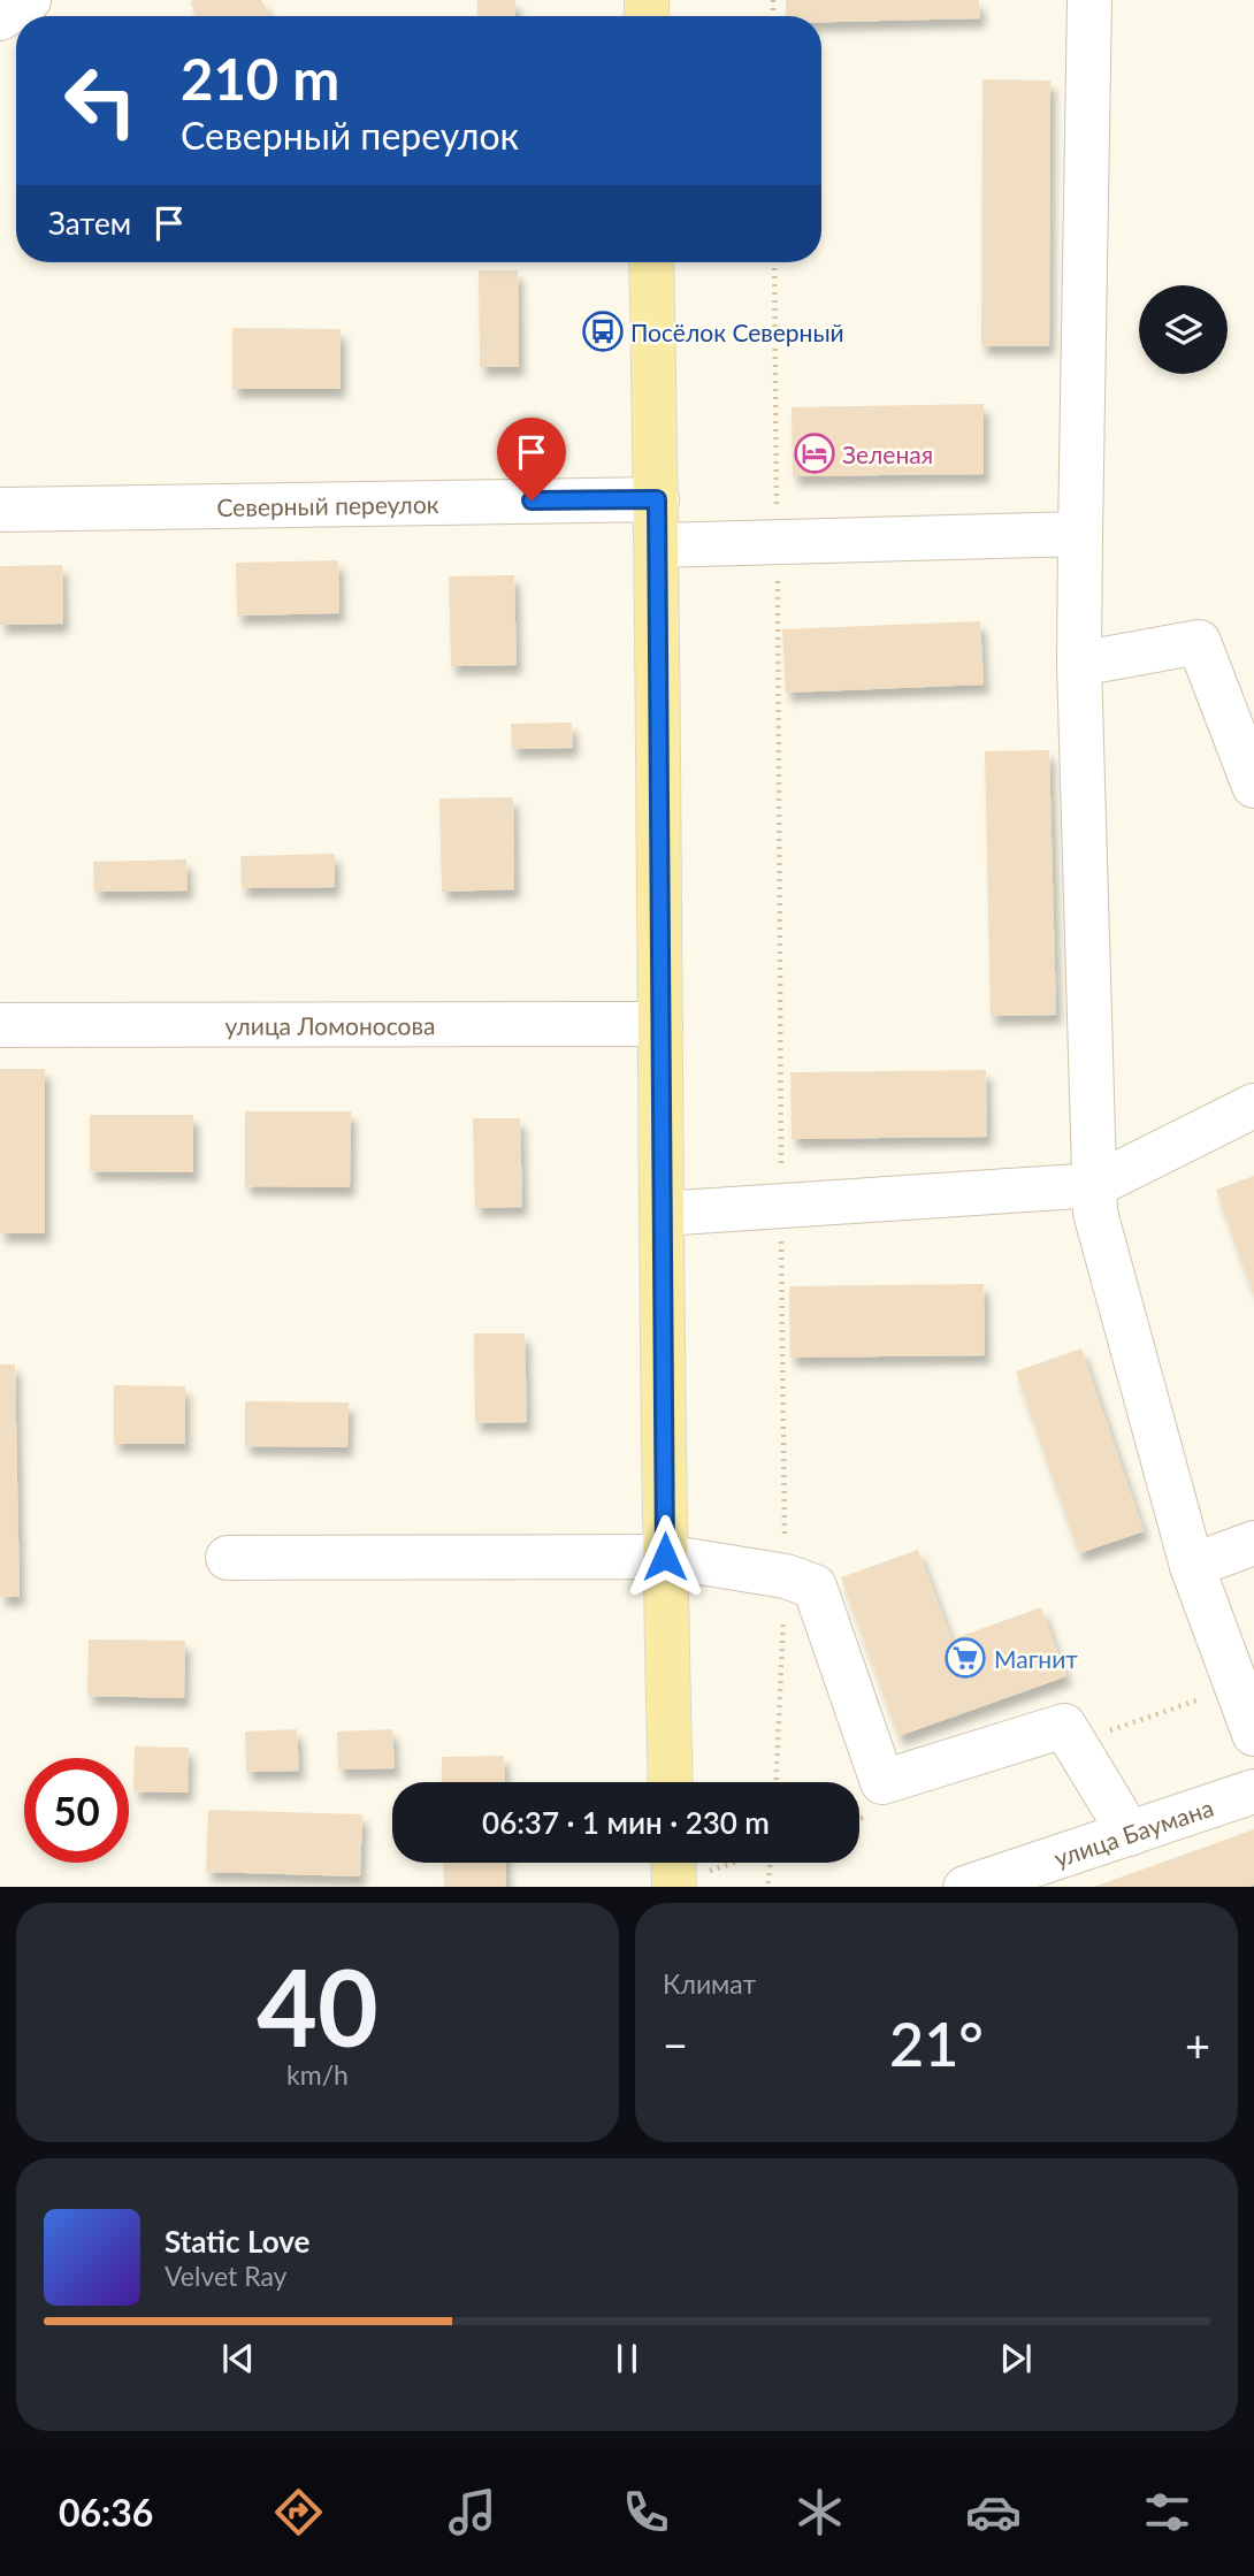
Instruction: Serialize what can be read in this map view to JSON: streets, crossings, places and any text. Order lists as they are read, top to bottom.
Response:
{
  "streets": {
    "street": ["Северный переулок", "улица Ломоносова", "улица Баумана"]
  },
  "places": {
    "bus stop": ["Посёлок Северный"],
    "hotel": ["Зеленая"],
    "supermarket": ["Магнит"]
  },
  "page": {
    "turn": ["210 m", "Северный переулок"],
    "then": "Затем",
    "limit": "50",
    "trip": "06:37 · 1 мин · 230 m",
    "tile": [
      ["40", "km/h"],
      "Климат"
    ],
    "heat": ["−", "21°", "+"],
    "song": ["Static Love", "Velvet Ray"],
    "tabs": "06:36"
  }
}
